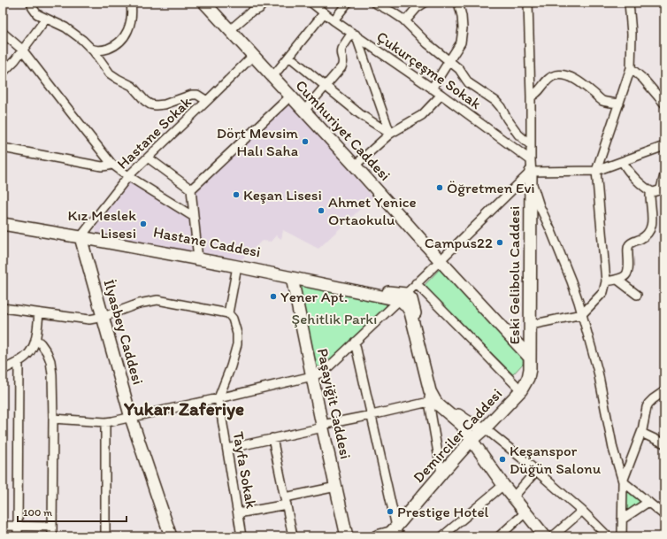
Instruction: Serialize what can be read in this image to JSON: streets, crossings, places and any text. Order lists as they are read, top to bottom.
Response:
{
  "streets": {
    "main road": [
      "Cumhuriyet Caddesi",
      "Hastane Caddesi",
      "Eski Gelibolu Caddesi",
      "İlyasbey Caddesi",
      "Paşayiğit Caddesi",
      "Demirciler Caddesi"
    ],
    "street": ["Çukurçeşme Sokak", "Hastane Sokak", "Tayfa Sokak"]
  },
  "crossings": [
    ["Çukurçeşme Sokak", "Eski Gelibolu Caddesi"],
    ["Cumhuriyet Caddesi", "Hastane Sokak"],
    ["Cumhuriyet Caddesi", "Eski Gelibolu Caddesi"],
    ["Cumhuriyet Caddesi", "Demirciler Caddesi"],
    ["Hastane Sokak", "Hastane Caddesi"],
    ["Hastane Sokak", "İlyasbey Caddesi"],
    ["Hastane Caddesi", "İlyasbey Caddesi"],
    ["Hastane Caddesi", "Paşayiğit Caddesi"],
    ["Eski Gelibolu Caddesi", "Demirciler Caddesi"]
  ],
  "districts": ["Yukarı Zaferiye"],
  "parks": ["Şehitlik Parkı"],
  "places": [
    "Dört Mevsim Halı Saha",
    "Öğretmen Evi",
    "Keşan Lisesi",
    "Ahmet Yenice Ortaokulu",
    "Kız Meslek Lisesi",
    "Campus22",
    "Yener Apt.",
    "Keşanspor Düğün Salonu",
    "Prestige Hotel"
  ],
  "scale_bar": "100 m"
}
